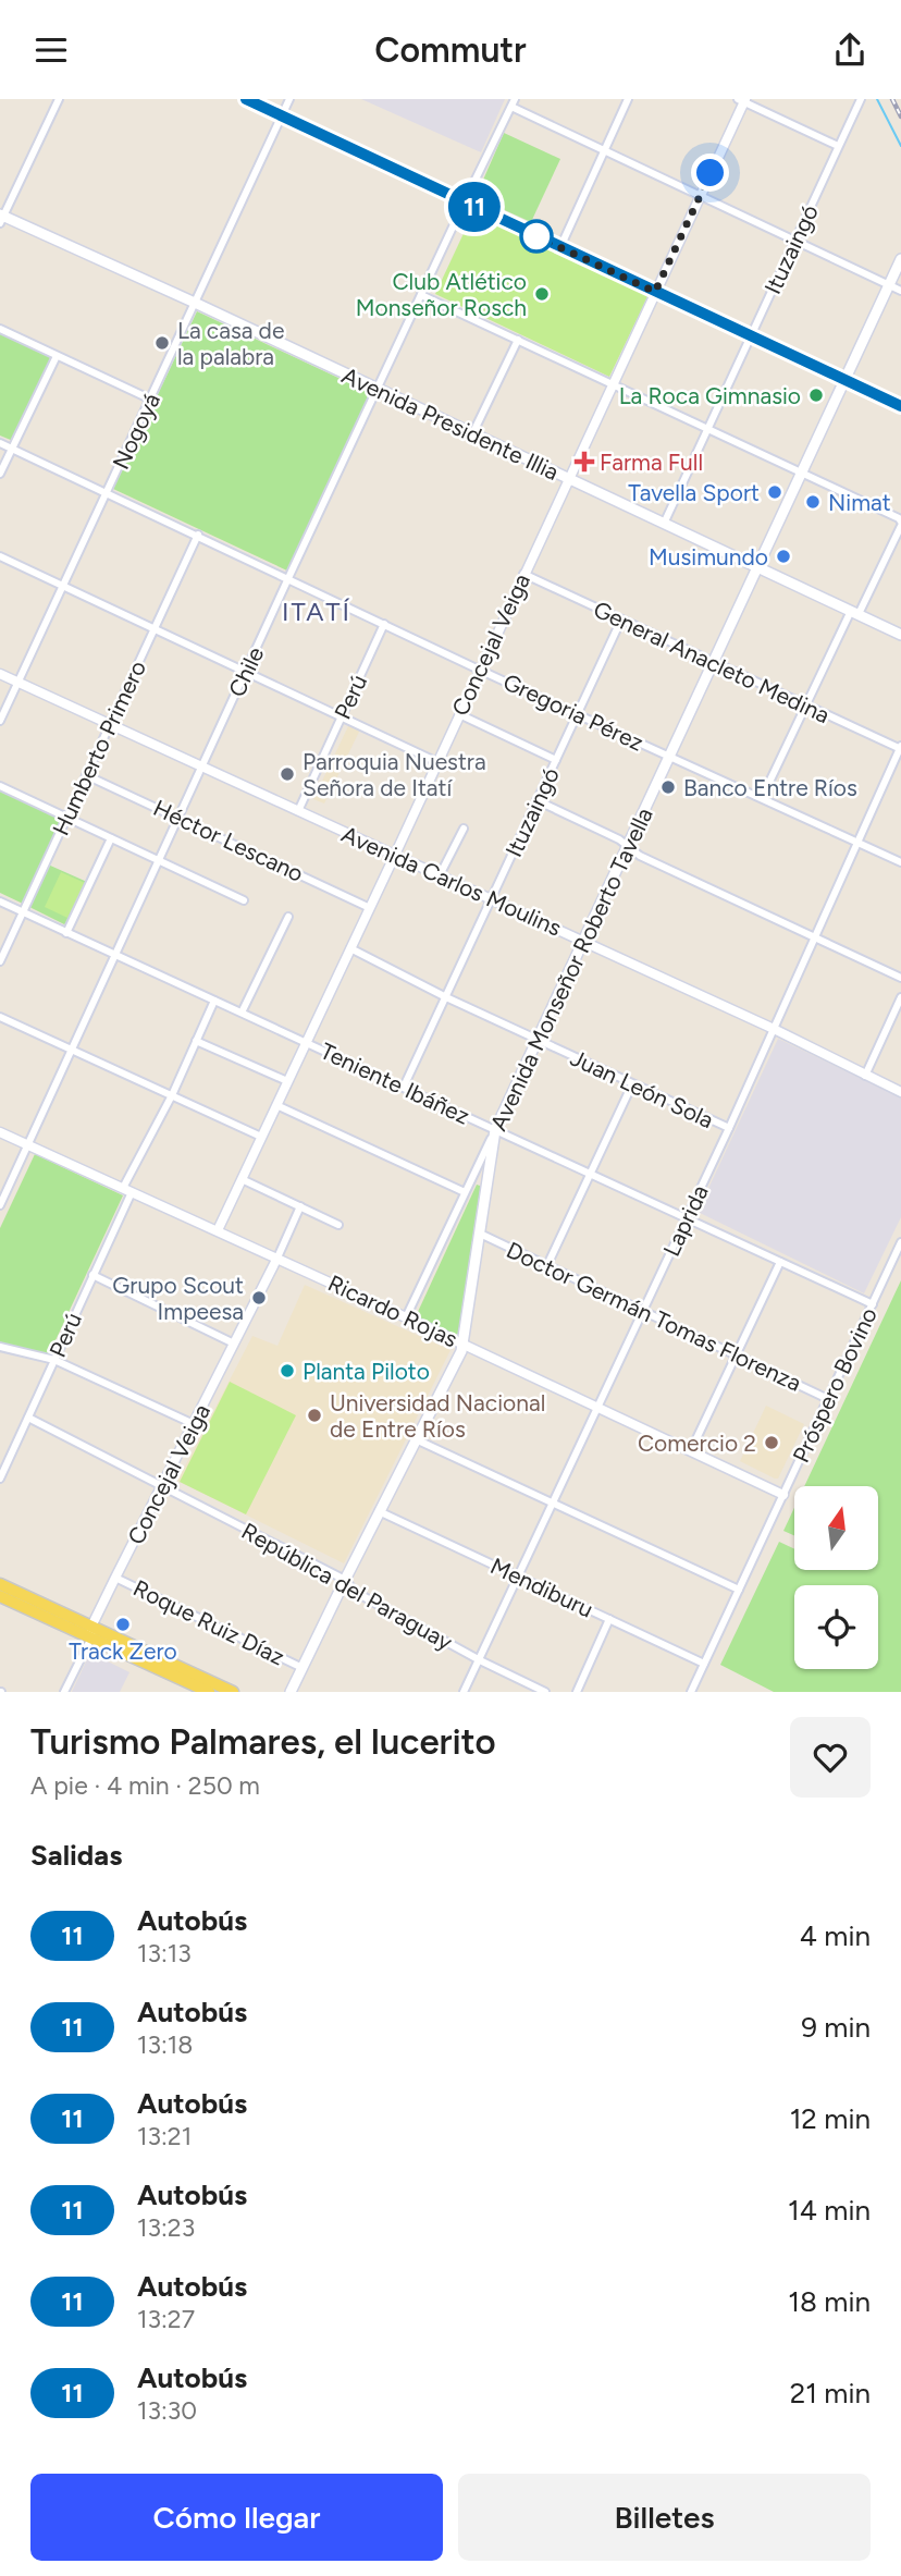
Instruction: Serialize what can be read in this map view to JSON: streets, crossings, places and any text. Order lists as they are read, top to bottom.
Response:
{
  "streets": {
    "main road": ["Avenida Presidente Illia", "Avenida Monseñor Roberto Tavella"],
    "street": [
      "Ituzaingó",
      "Nogoyá",
      "Concejal Veiga",
      "General Anacleto Medina",
      "Chile",
      "Perú",
      "Gregoria Pérez",
      "Humberto Primero",
      "Héctor Lescano",
      "Avenida Carlos Moulins",
      "Teniente Ibáñez",
      "Juan León Sola",
      "Laprida",
      "Ricardo Rojas",
      "Doctor Germán Tomas Florenza",
      "Próspero Bovino",
      "República del Paraguay",
      "Mendiburu",
      "Roque Ruiz Díaz"
    ]
  },
  "crossings": [
    ["Ituzaingó", "Avenida Presidente Illia"],
    ["Ituzaingó", "General Anacleto Medina"],
    ["Ituzaingó", "Gregoria Pérez"],
    ["Ituzaingó", "Avenida Carlos Moulins"],
    ["Ituzaingó", "Teniente Ibáñez"],
    ["Ituzaingó", "Juan León Sola"],
    ["Avenida Presidente Illia", "Nogoyá"],
    ["Avenida Presidente Illia", "Concejal Veiga"],
    ["Avenida Presidente Illia", "Chile"],
    ["Avenida Presidente Illia", "Avenida Monseñor Roberto Tavella"],
    ["Nogoyá", "Gregoria Pérez"],
    ["Nogoyá", "Avenida Carlos Moulins"],
    ["Concejal Veiga", "General Anacleto Medina"],
    ["Concejal Veiga", "Gregoria Pérez"],
    ["Concejal Veiga", "Héctor Lescano"],
    ["Concejal Veiga", "Avenida Carlos Moulins"],
    ["Concejal Veiga", "Teniente Ibáñez"],
    ["Concejal Veiga", "Juan León Sola"],
    ["Concejal Veiga", "Ricardo Rojas"],
    ["Concejal Veiga", "República del Paraguay"],
    ["Concejal Veiga", "Roque Ruiz Díaz"],
    ["General Anacleto Medina", "Avenida Monseñor Roberto Tavella"],
    ["General Anacleto Medina", "Laprida"],
    ["Chile", "Gregoria Pérez"],
    ["Chile", "Héctor Lescano"],
    ["Chile", "Avenida Carlos Moulins"],
    ["Chile", "Teniente Ibáñez"],
    ["Chile", "Ricardo Rojas"],
    ["Perú", "Gregoria Pérez"],
    ["Perú", "Avenida Carlos Moulins"],
    ["Perú", "Teniente Ibáñez"],
    ["Perú", "Ricardo Rojas"],
    ["Perú", "República del Paraguay"],
    ["Gregoria Pérez", "Humberto Primero"],
    ["Gregoria Pérez", "Avenida Monseñor Roberto Tavella"],
    ["Gregoria Pérez", "Laprida"],
    ["Humberto Primero", "Héctor Lescano"],
    ["Humberto Primero", "Avenida Carlos Moulins"],
    ["Humberto Primero", "Teniente Ibáñez"],
    ["Avenida Carlos Moulins", "Avenida Monseñor Roberto Tavella"],
    ["Avenida Carlos Moulins", "Laprida"],
    ["Avenida Monseñor Roberto Tavella", "Teniente Ibáñez"],
    ["Avenida Monseñor Roberto Tavella", "Juan León Sola"],
    ["Avenida Monseñor Roberto Tavella", "Ricardo Rojas"],
    ["Avenida Monseñor Roberto Tavella", "Doctor Germán Tomas Florenza"],
    ["Avenida Monseñor Roberto Tavella", "República del Paraguay"],
    ["Avenida Monseñor Roberto Tavella", "Mendiburu"],
    ["Avenida Monseñor Roberto Tavella", "Roque Ruiz Díaz"],
    ["Teniente Ibáñez", "Laprida"],
    ["Teniente Ibáñez", "Próspero Bovino"],
    ["Juan León Sola", "Laprida"],
    ["Laprida", "Ricardo Rojas"],
    ["Laprida", "Doctor Germán Tomas Florenza"],
    ["Laprida", "República del Paraguay"],
    ["Laprida", "Mendiburu"],
    ["Ricardo Rojas", "Próspero Bovino"],
    ["Doctor Germán Tomas Florenza", "Próspero Bovino"],
    ["Próspero Bovino", "Mendiburu"]
  ],
  "districts": ["ITATÍ"],
  "places": {
    "other": [
      "Club Atlético Monseñor Rosch",
      "La casa de la palabra",
      "La Roca Gimnasio",
      "Tavella Sport",
      "Nimat",
      "Musimundo",
      "Parroquia Nuestra Señora de Itatí",
      "Banco Entre Ríos",
      "Grupo Scout Impeesa",
      "Planta Piloto",
      "Universidad Nacional de Entre Ríos",
      "Comercio 2",
      "Track Zero"
    ],
    "health": ["Farma Full"]
  },
  "lines": ["bus line 11"],
  "north": "top",
  "page": {
    "header": "Commutr",
    "on_map": "11",
    "heading": [
      ["Turismo Palmares, el lucerito", "A pie · 4 min · 250 m"],
      "Salidas"
    ],
    "list": [
      {
        "mark": "11",
        "name": "Autobús",
        "note": "13:13",
        "value": "4 min"
      },
      {
        "mark": "11",
        "name": "Autobús",
        "note": "13:18",
        "value": "9 min"
      },
      {
        "mark": "11",
        "name": "Autobús",
        "note": "13:21",
        "value": "12 min"
      },
      {
        "mark": "11",
        "name": "Autobús",
        "note": "13:23",
        "value": "14 min"
      },
      {
        "mark": "11",
        "name": "Autobús",
        "note": "13:27",
        "value": "18 min"
      },
      {
        "mark": "11",
        "name": "Autobús",
        "note": "13:30",
        "value": "21 min"
      }
    ],
    "buttons": ["Cómo llegar", "Billetes"]
  }
}
